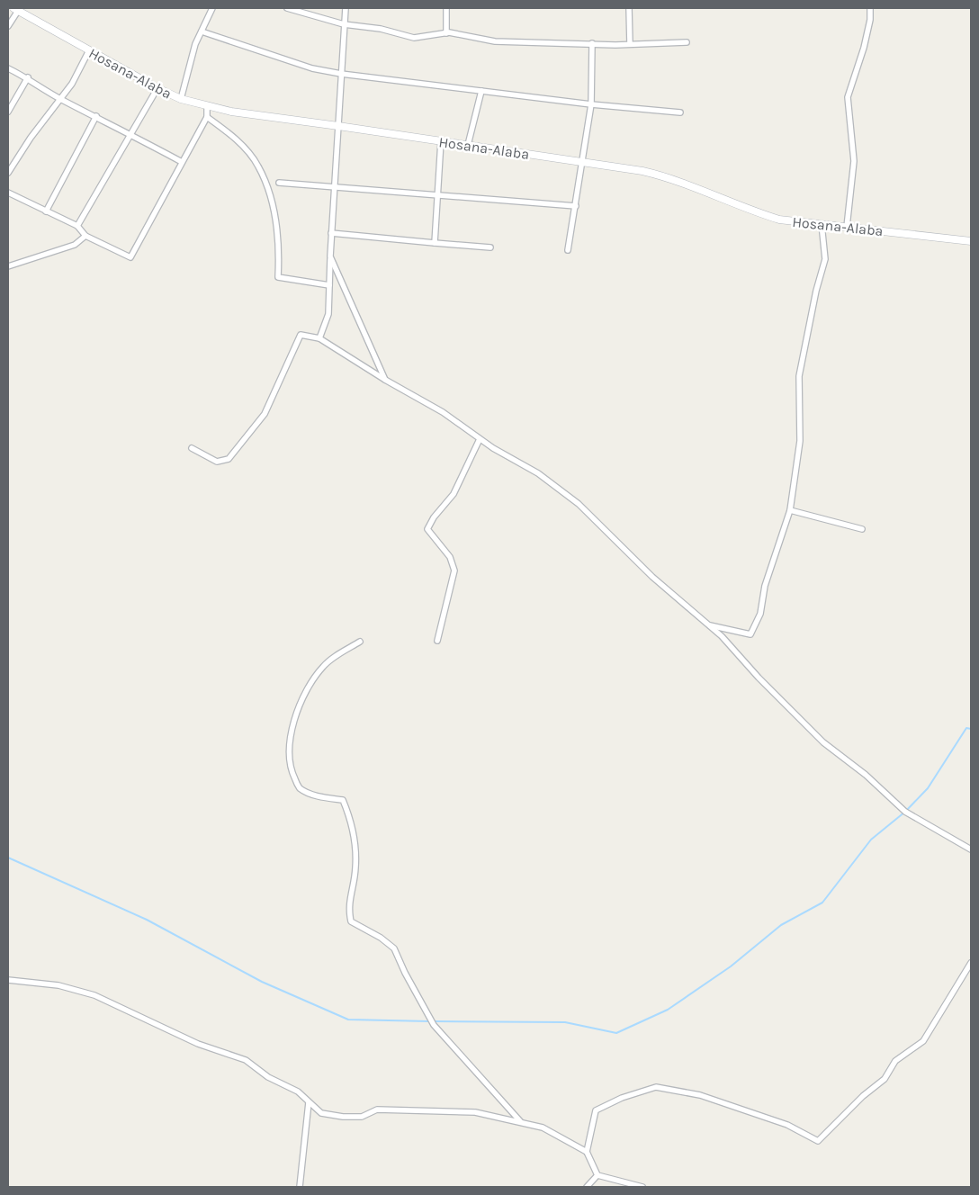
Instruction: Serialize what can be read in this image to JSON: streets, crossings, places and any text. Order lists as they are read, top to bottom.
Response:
{
  "streets": {
    "main road": ["Hosana-Alaba"]
  }
}
